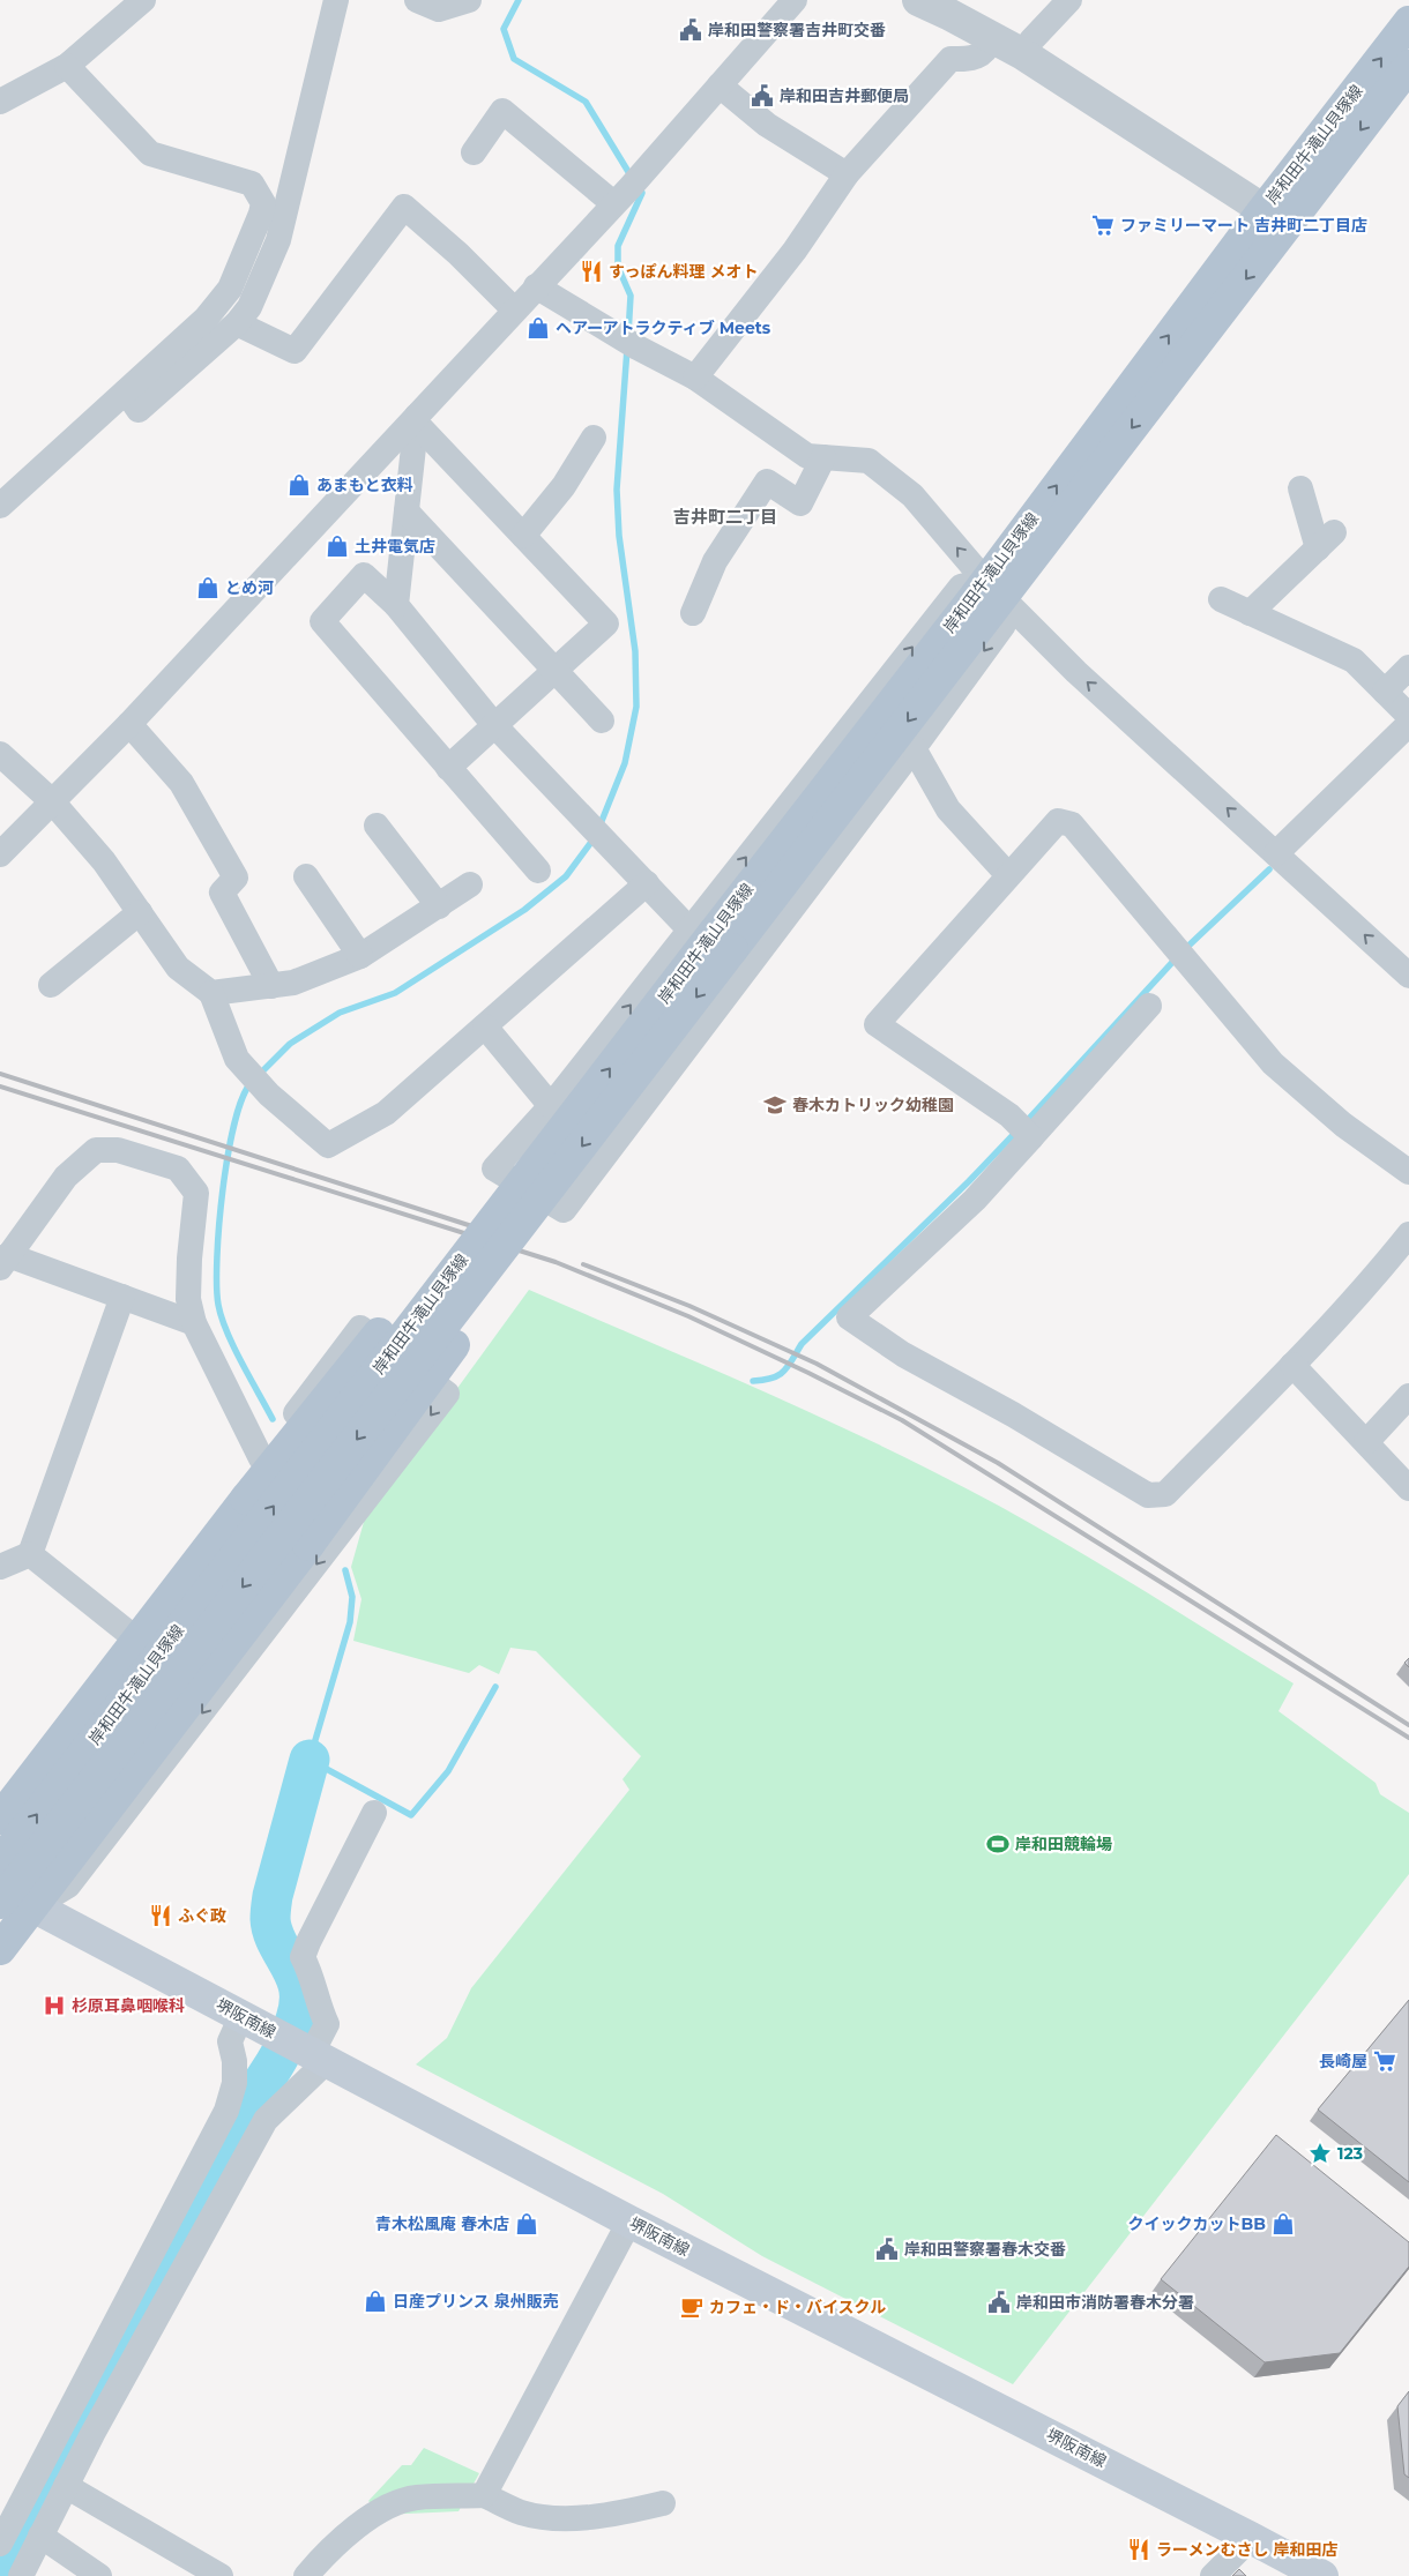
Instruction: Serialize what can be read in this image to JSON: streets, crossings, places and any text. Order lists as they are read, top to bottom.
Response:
{
  "streets": {
    "main road": ["岸和田牛滝山貝塚線", "堺阪南線"]
  },
  "districts": ["吉井町二丁目"],
  "places": {
    "public building": [
      "岸和田警察署吉井町交番",
      "岸和田吉井郵便局",
      "岸和田警察署春木交番",
      "岸和田市消防署春木分署"
    ],
    "supermarket": ["ファミリーマート 吉井町二丁目店", "長崎屋"],
    "restaurant": ["すっぽん料理 メオト", "ふぐ政", "ラーメンむさし 岸和田店"],
    "shop": [
      "ヘアーアトラクティブ Meets",
      "あまもと衣料",
      "土井電気店",
      "とめ河",
      "青木松風庵 春木店",
      "クイックカットBB",
      "日産プリンス 泉州販売"
    ],
    "school or university": ["春木カトリック幼稚園"],
    "sports": ["岸和田競輪場"],
    "hospital": ["杉原耳鼻咽喉科"],
    "place": ["123"],
    "cafe": ["カフェ・ド・バイスクル"]
  }
}
